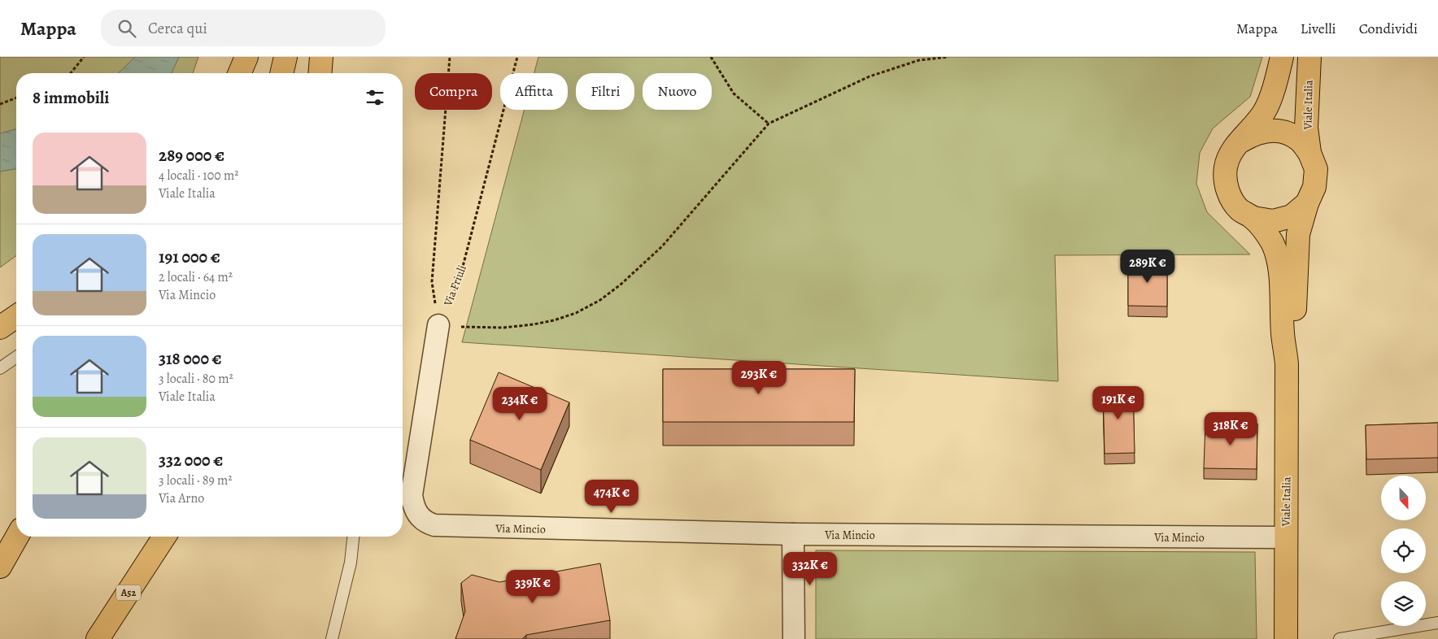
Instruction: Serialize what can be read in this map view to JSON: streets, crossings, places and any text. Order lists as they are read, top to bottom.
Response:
{
  "streets": {
    "main road": ["Viale Italia", "A52"],
    "street": ["Via Mincio"],
    "path": ["Via Friuli"]
  },
  "crossings": [
    ["Viale Italia", "Via Mincio"],
    ["Via Friuli", "Via Mincio"]
  ],
  "north": "bottom",
  "page": {
    "header": "Mappa",
    "search": "Cerca qui",
    "nav": ["Mappa", "Livelli", "Condividi"],
    "chip": [
      "Compra",
      "Affitta",
      "Filtri",
      "Nuovo"
    ],
    "heading": "8 immobili",
    "list": [
      {
        "name": "289 000 €",
        "note": "4 locali · 100 m² · Viale Italia"
      },
      {
        "name": "191 000 €",
        "note": "2 locali · 64 m² · Via Mincio"
      },
      {
        "name": "318 000 €",
        "note": "3 locali · 80 m² · Viale Italia"
      },
      {
        "name": "332 000 €",
        "note": "3 locali · 89 m² · Via Arno"
      }
    ],
    "price": [
      "289K €",
      "293K €",
      "191K €",
      "234K €",
      "318K €",
      "474K €",
      "332K €",
      "339K €"
    ]
  }
}
